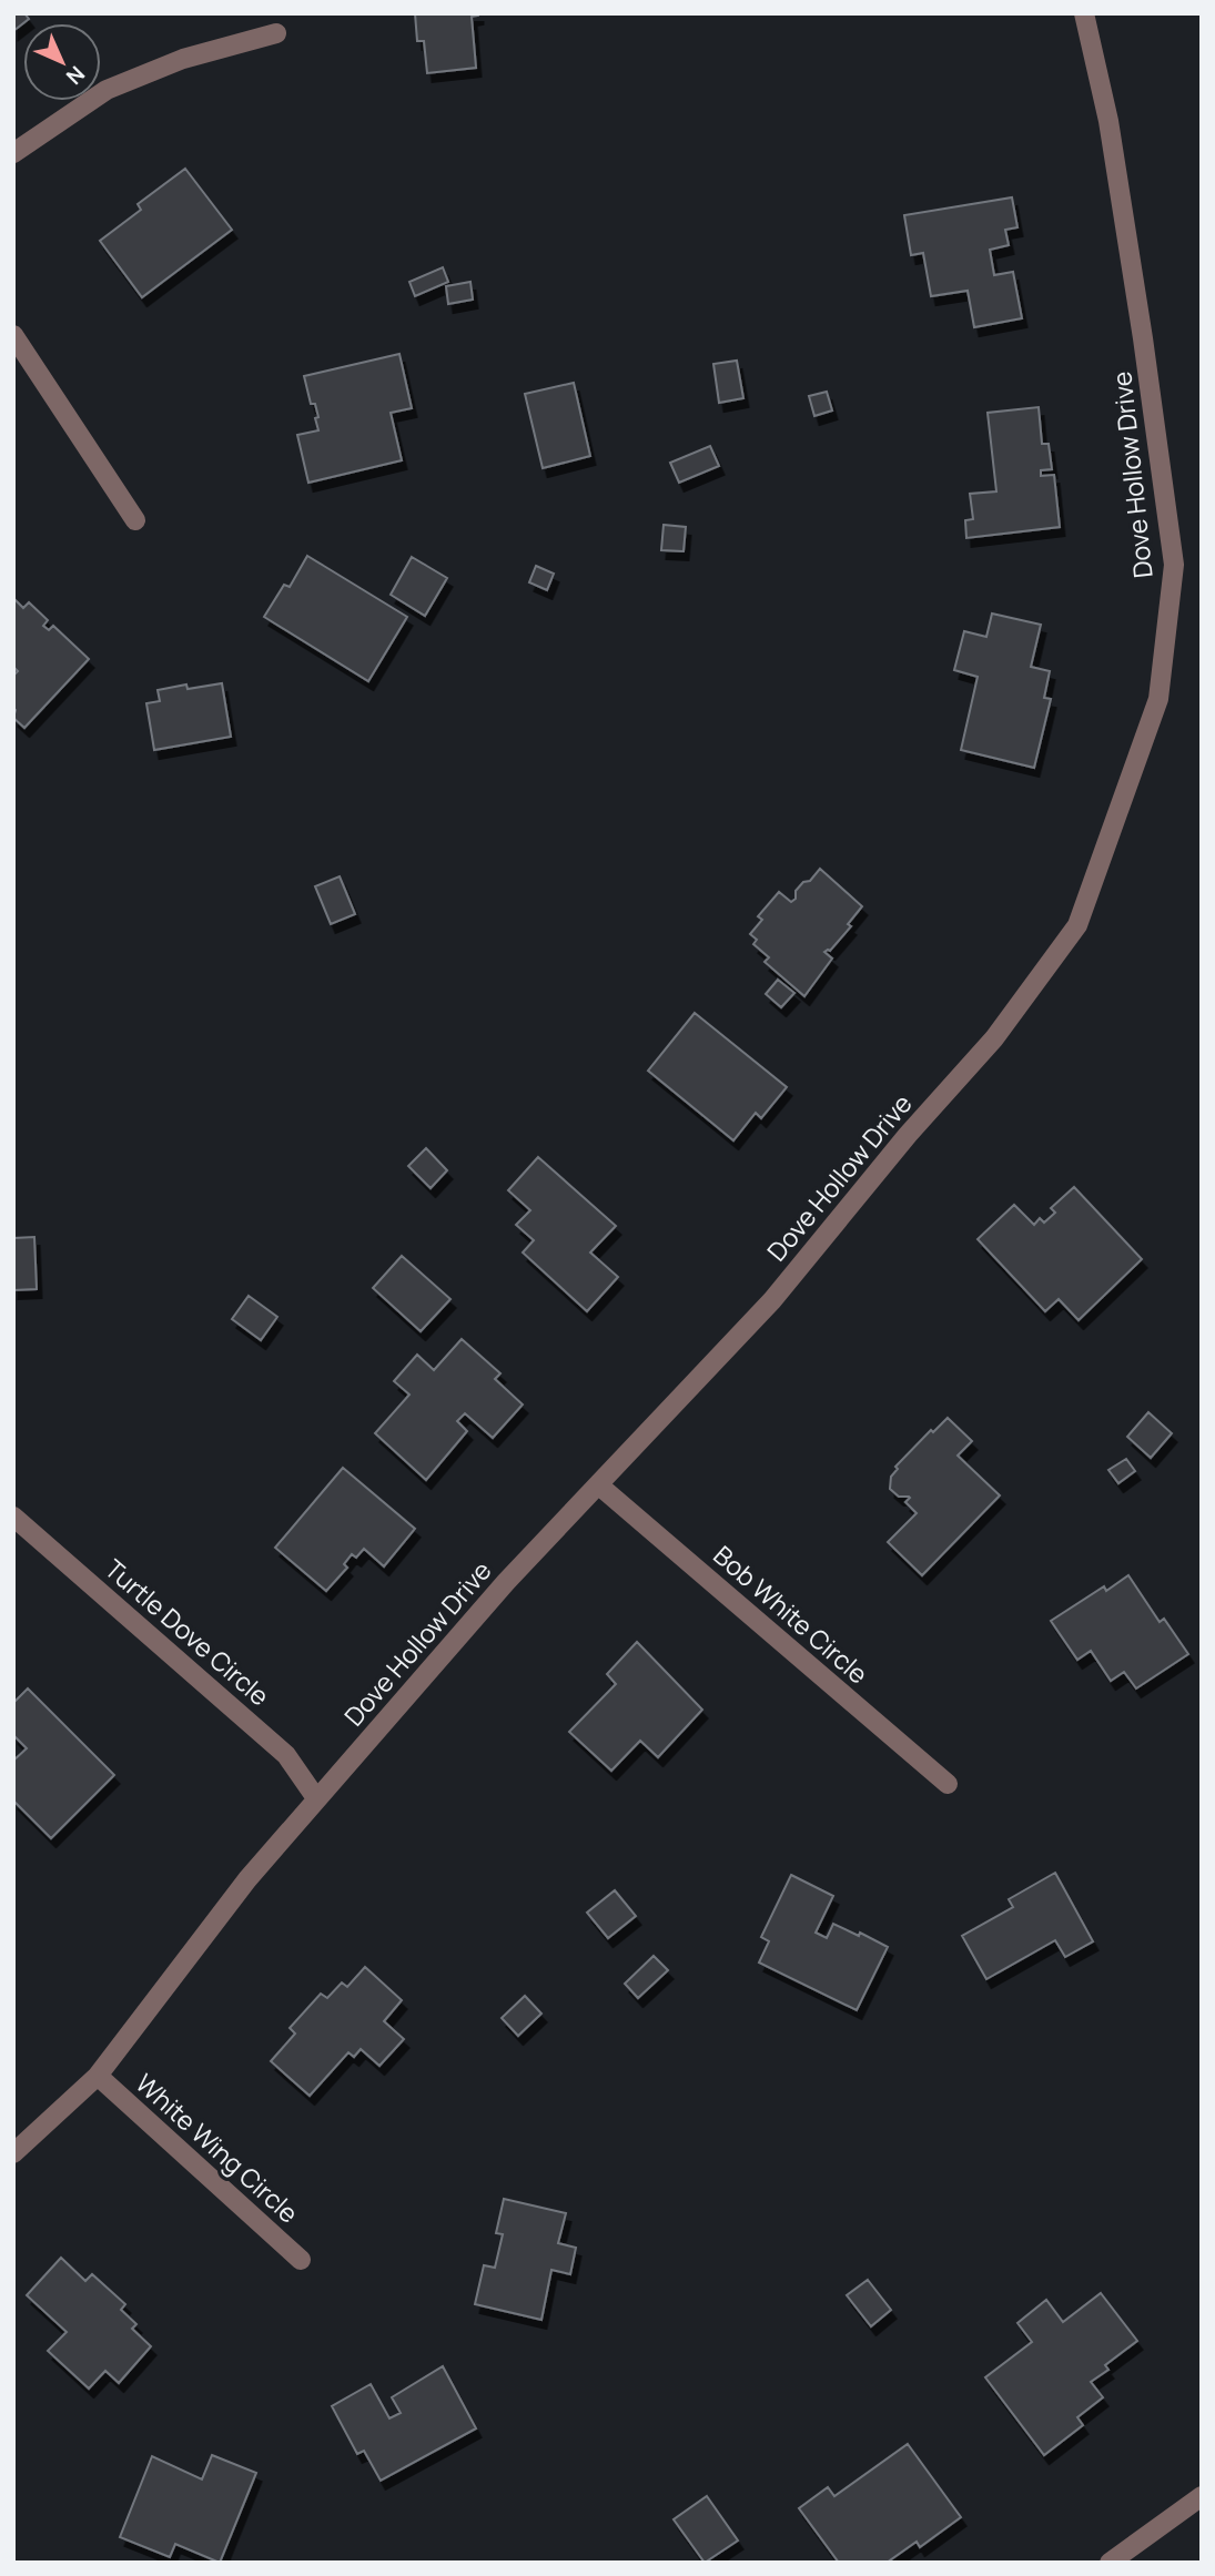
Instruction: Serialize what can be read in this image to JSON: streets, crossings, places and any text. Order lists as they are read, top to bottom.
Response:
{
  "streets": {
    "street": [
      "Dove Hollow Drive",
      "Bob White Circle",
      "Turtle Dove Circle",
      "White Wing Circle"
    ]
  },
  "crossings": [
    ["Dove Hollow Drive", "Bob White Circle"],
    ["Dove Hollow Drive", "Turtle Dove Circle"],
    ["Dove Hollow Drive", "White Wing Circle"]
  ],
  "north": "bottom right"
}
